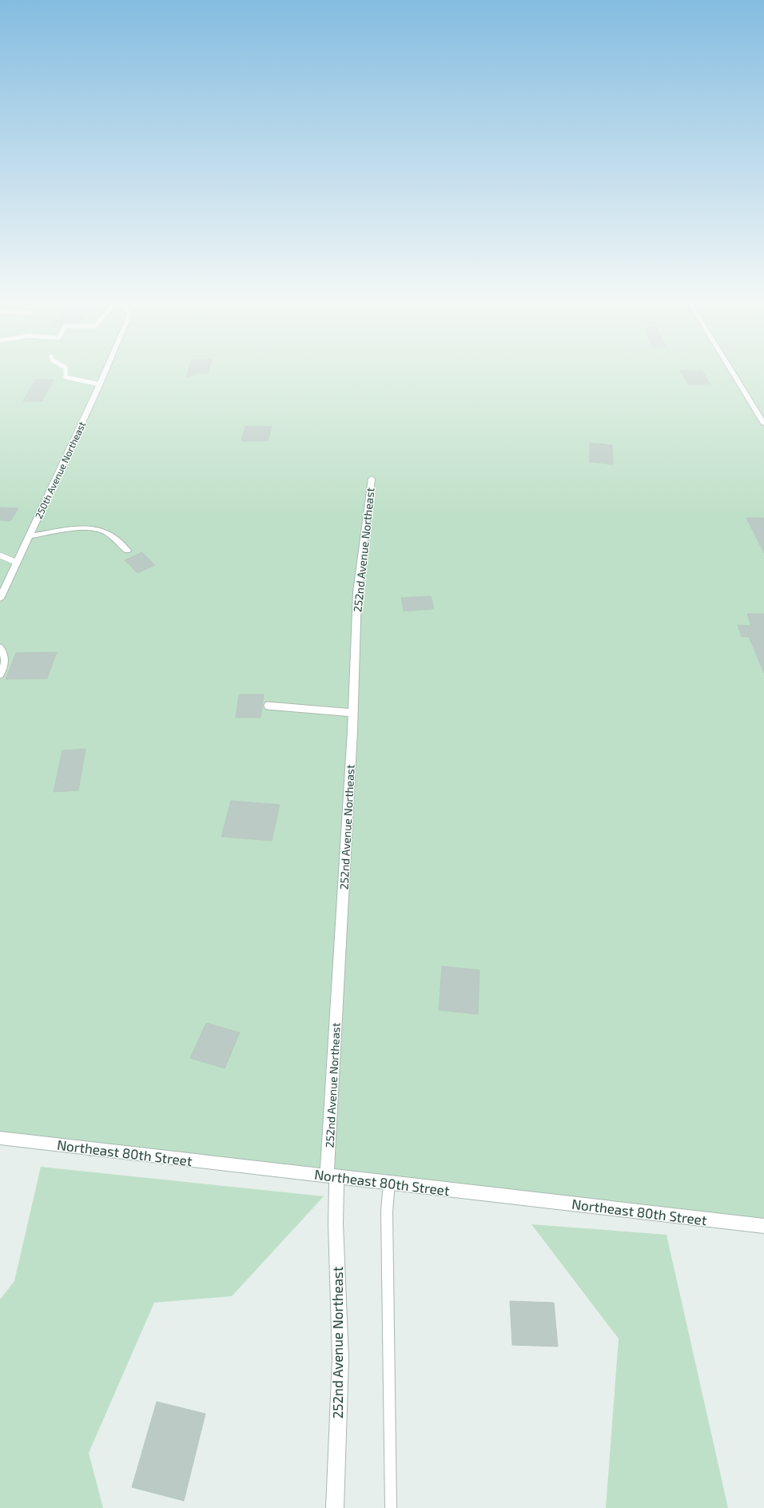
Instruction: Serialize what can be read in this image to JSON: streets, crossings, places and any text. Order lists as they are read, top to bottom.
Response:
{
  "streets": {
    "street": ["250th Avenue Northeast", "252nd Avenue Northeast", "Northeast 80th Street"]
  },
  "crossings": [
    ["252nd Avenue Northeast", "Northeast 80th Street"]
  ]
}
